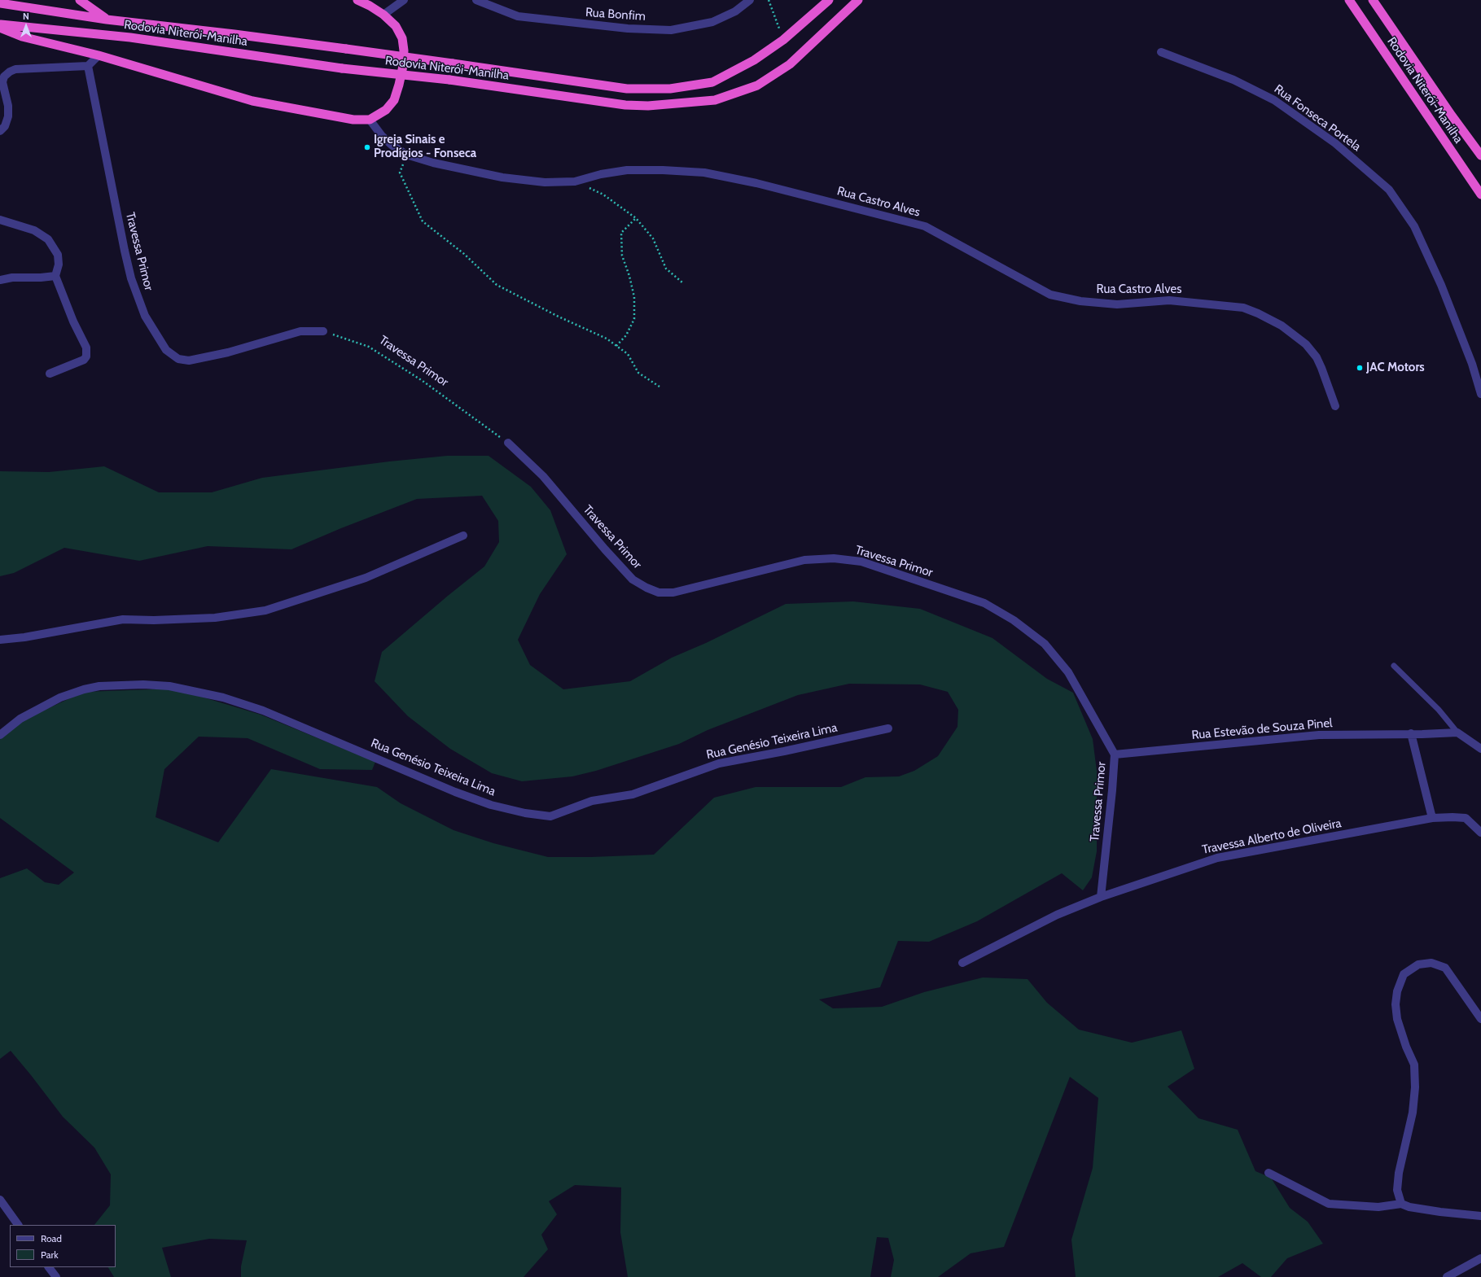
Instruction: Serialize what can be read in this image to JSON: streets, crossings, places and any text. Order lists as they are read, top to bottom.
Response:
{
  "streets": {
    "highway": ["Rodovia Niterói-Manilha"],
    "street": [
      "Rua Bonfim",
      "Rua Fonseca Portela",
      "Rua Castro Alves",
      "Travessa Primor",
      "Rua Estevão de Souza Pinel",
      "Rua Genésio Teixeira Lima",
      "Travessa Alberto de Oliveira"
    ]
  },
  "crossings": [
    ["Travessa Primor", "Rua Estevão de Souza Pinel"],
    ["Travessa Primor", "Travessa Alberto de Oliveira"]
  ],
  "places": ["Igreja Sinais e Prodígios - Fonseca", "JAC Motors"],
  "legend": ["Road", "Park"],
  "north": "top"
}
